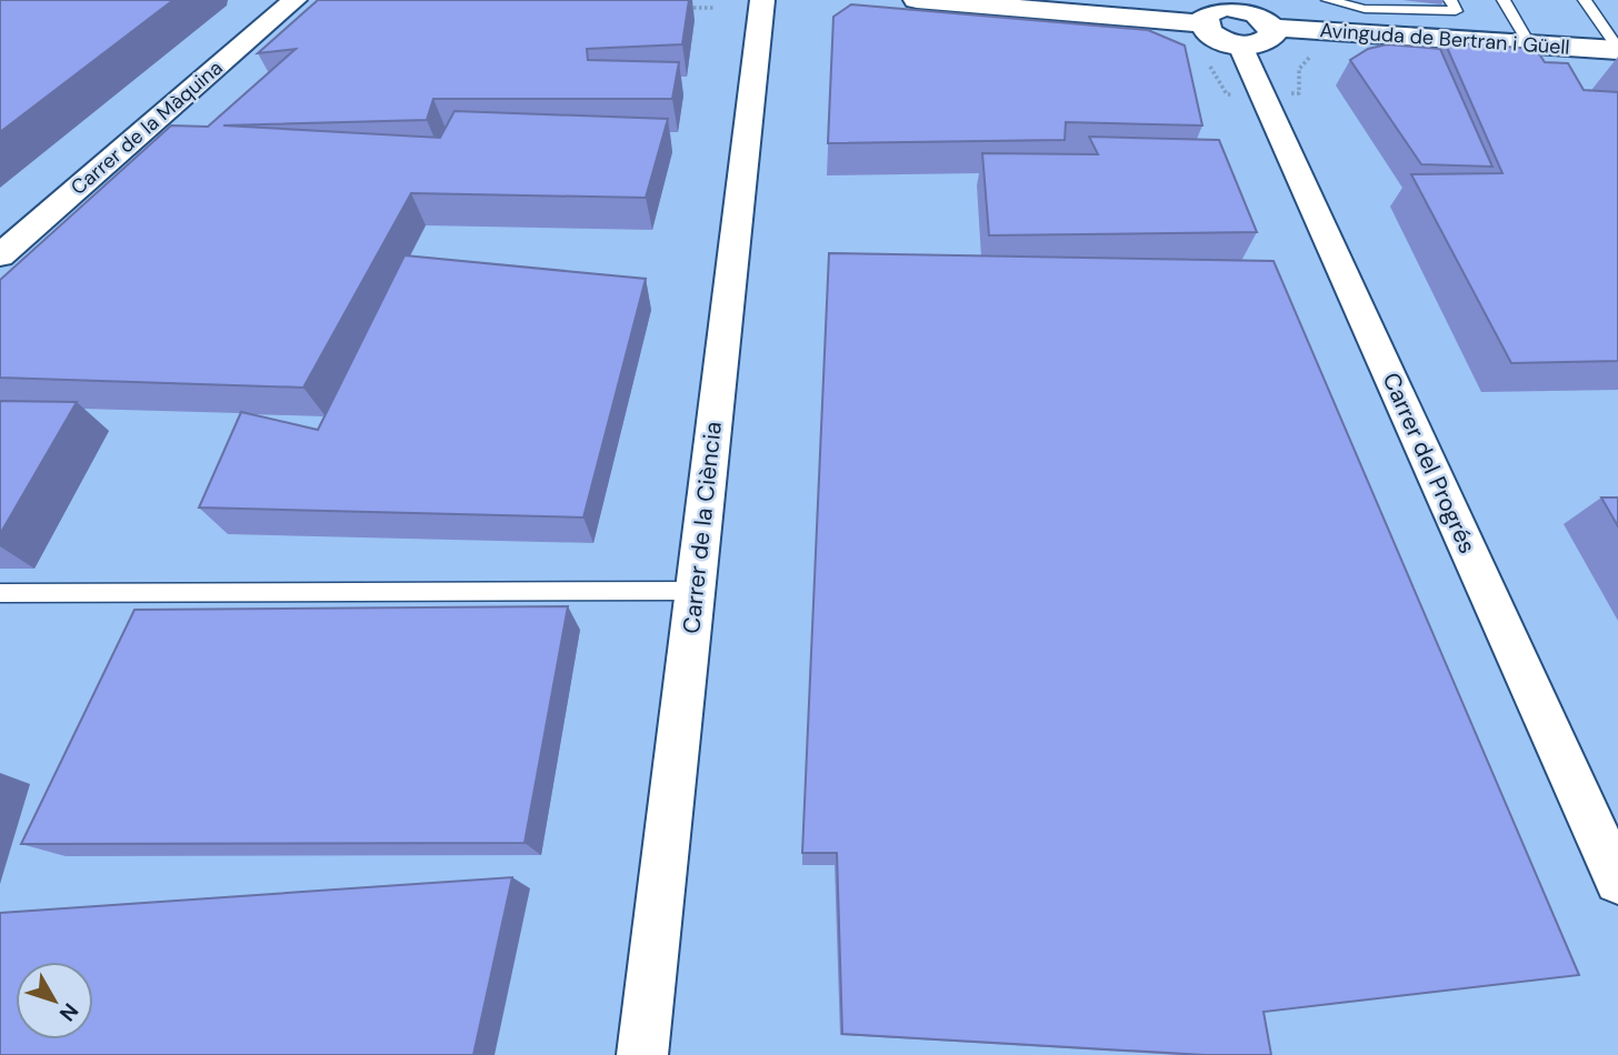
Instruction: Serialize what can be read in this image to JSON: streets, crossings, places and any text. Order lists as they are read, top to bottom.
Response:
{
  "streets": {
    "street": [
      "Avinguda de Bertran i Güell",
      "Carrer de la Màquina",
      "Carrer del Progrés",
      "Carrer de la Ciència"
    ]
  },
  "north": "bottom right"
}
